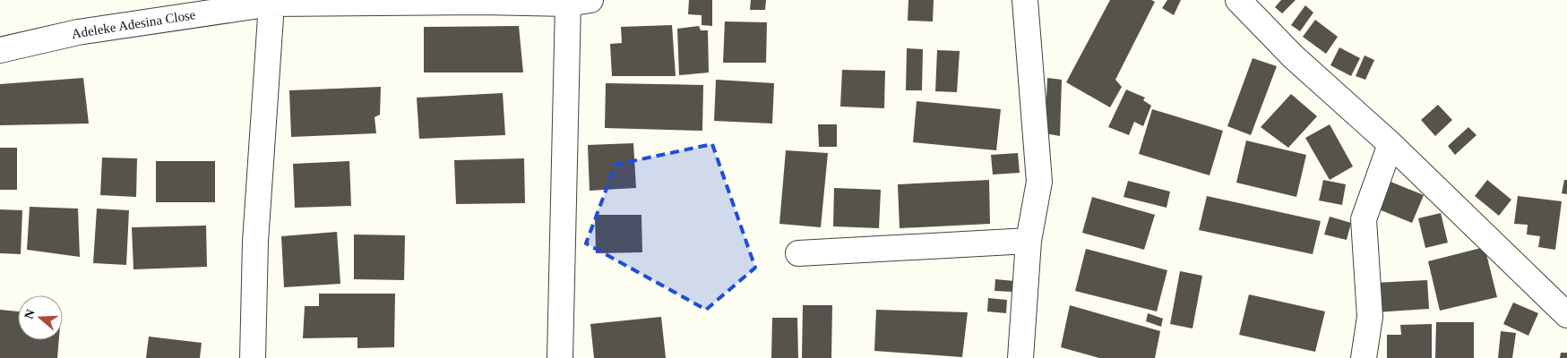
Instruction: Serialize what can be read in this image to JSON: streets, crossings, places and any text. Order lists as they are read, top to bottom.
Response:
{
  "streets": {
    "street": ["Adeleke Adesina Close"]
  },
  "north": "left"
}
